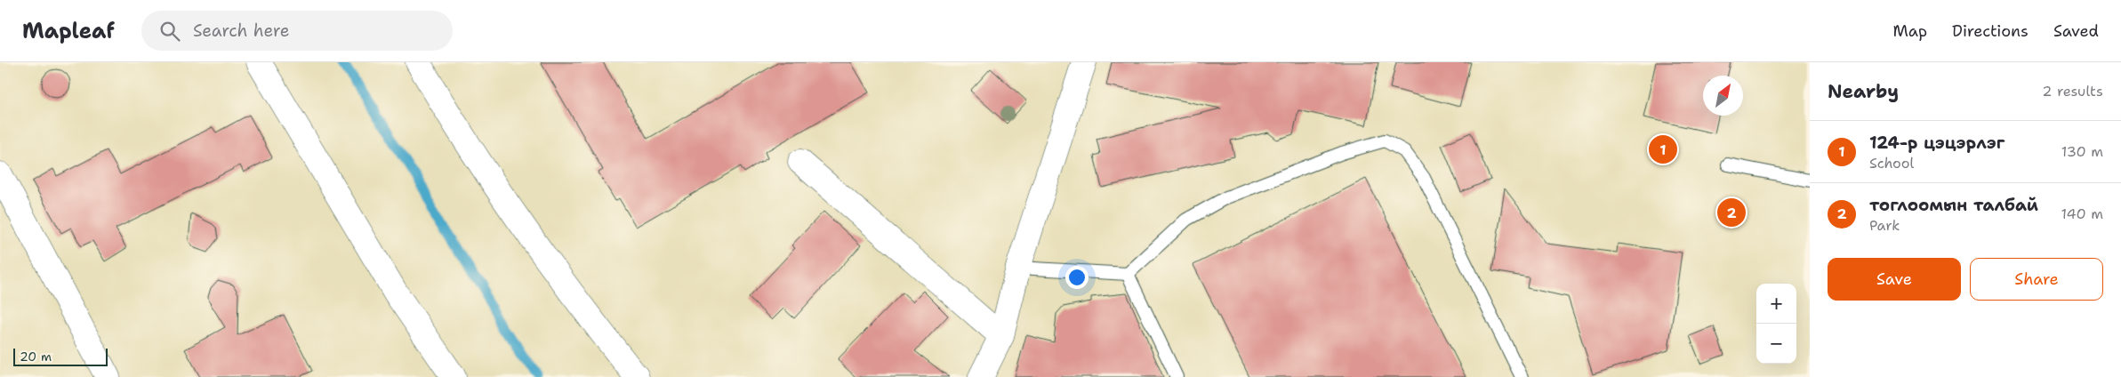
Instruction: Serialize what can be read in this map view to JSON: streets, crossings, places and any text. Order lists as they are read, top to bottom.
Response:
{
  "scale_bar": "20 m",
  "north": "top right",
  "page": {
    "header": "Mapleaf",
    "search": "Search here",
    "nav": ["Map", "Directions", "Saved"],
    "heading": ["Nearby", "2 results"],
    "list": [
      {
        "mark": "1",
        "name": "124-р цэцэрлэг",
        "note": "School",
        "value": "130 m"
      },
      {
        "mark": "2",
        "name": "тоглоомын талбай",
        "note": "Park",
        "value": "140 m"
      }
    ],
    "pins": ["1", "2"],
    "buttons": ["Save", "Share"],
    "map_buttons": ["+", "−"],
    "scale": "20 m"
  }
}
